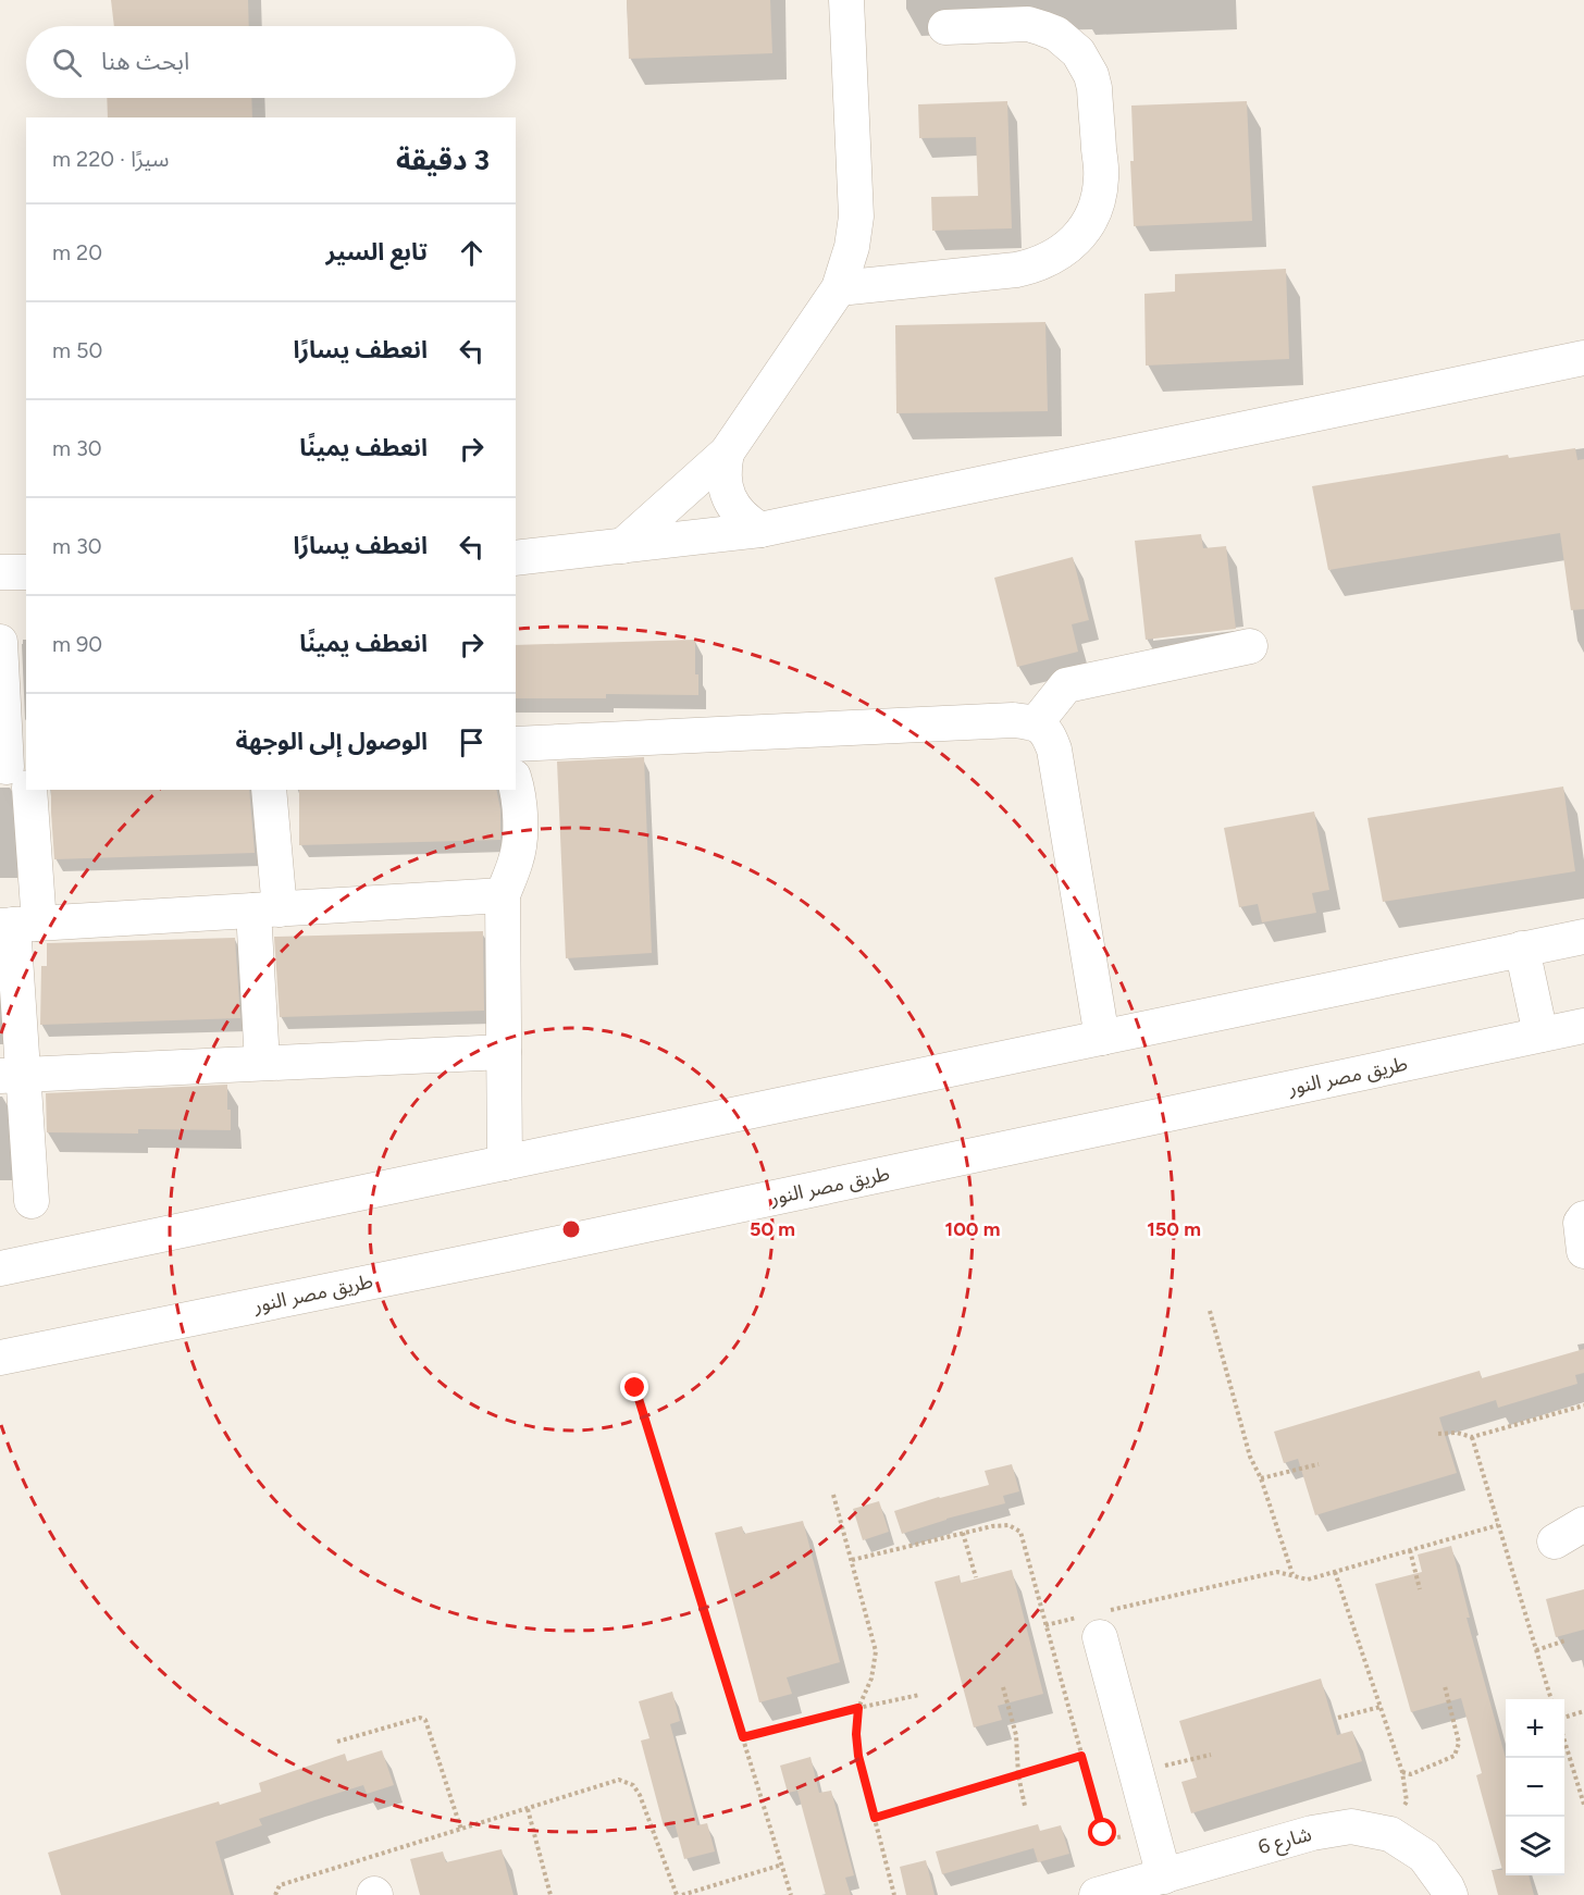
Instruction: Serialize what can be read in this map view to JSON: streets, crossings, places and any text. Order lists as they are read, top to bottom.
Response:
{
  "streets": {
    "street": ["طريق مصر النور", "شارع 6"]
  },
  "page": {
    "search": "ابحث هنا",
    "heading": ["3 دقيقة", "سيرًا · 220 m"],
    "list": [
      ["تابع السير", "20 m"],
      ["انعطف يسارًا", "50 m"],
      ["انعطف يمينًا", "30 m"],
      ["انعطف يسارًا", "30 m"],
      ["انعطف يمينًا", "90 m"],
      "الوصول إلى الوجهة"
    ],
    "map_buttons": ["+", "−"]
  },
  "rings": ["50 m", "100 m", "150 m"]
}
